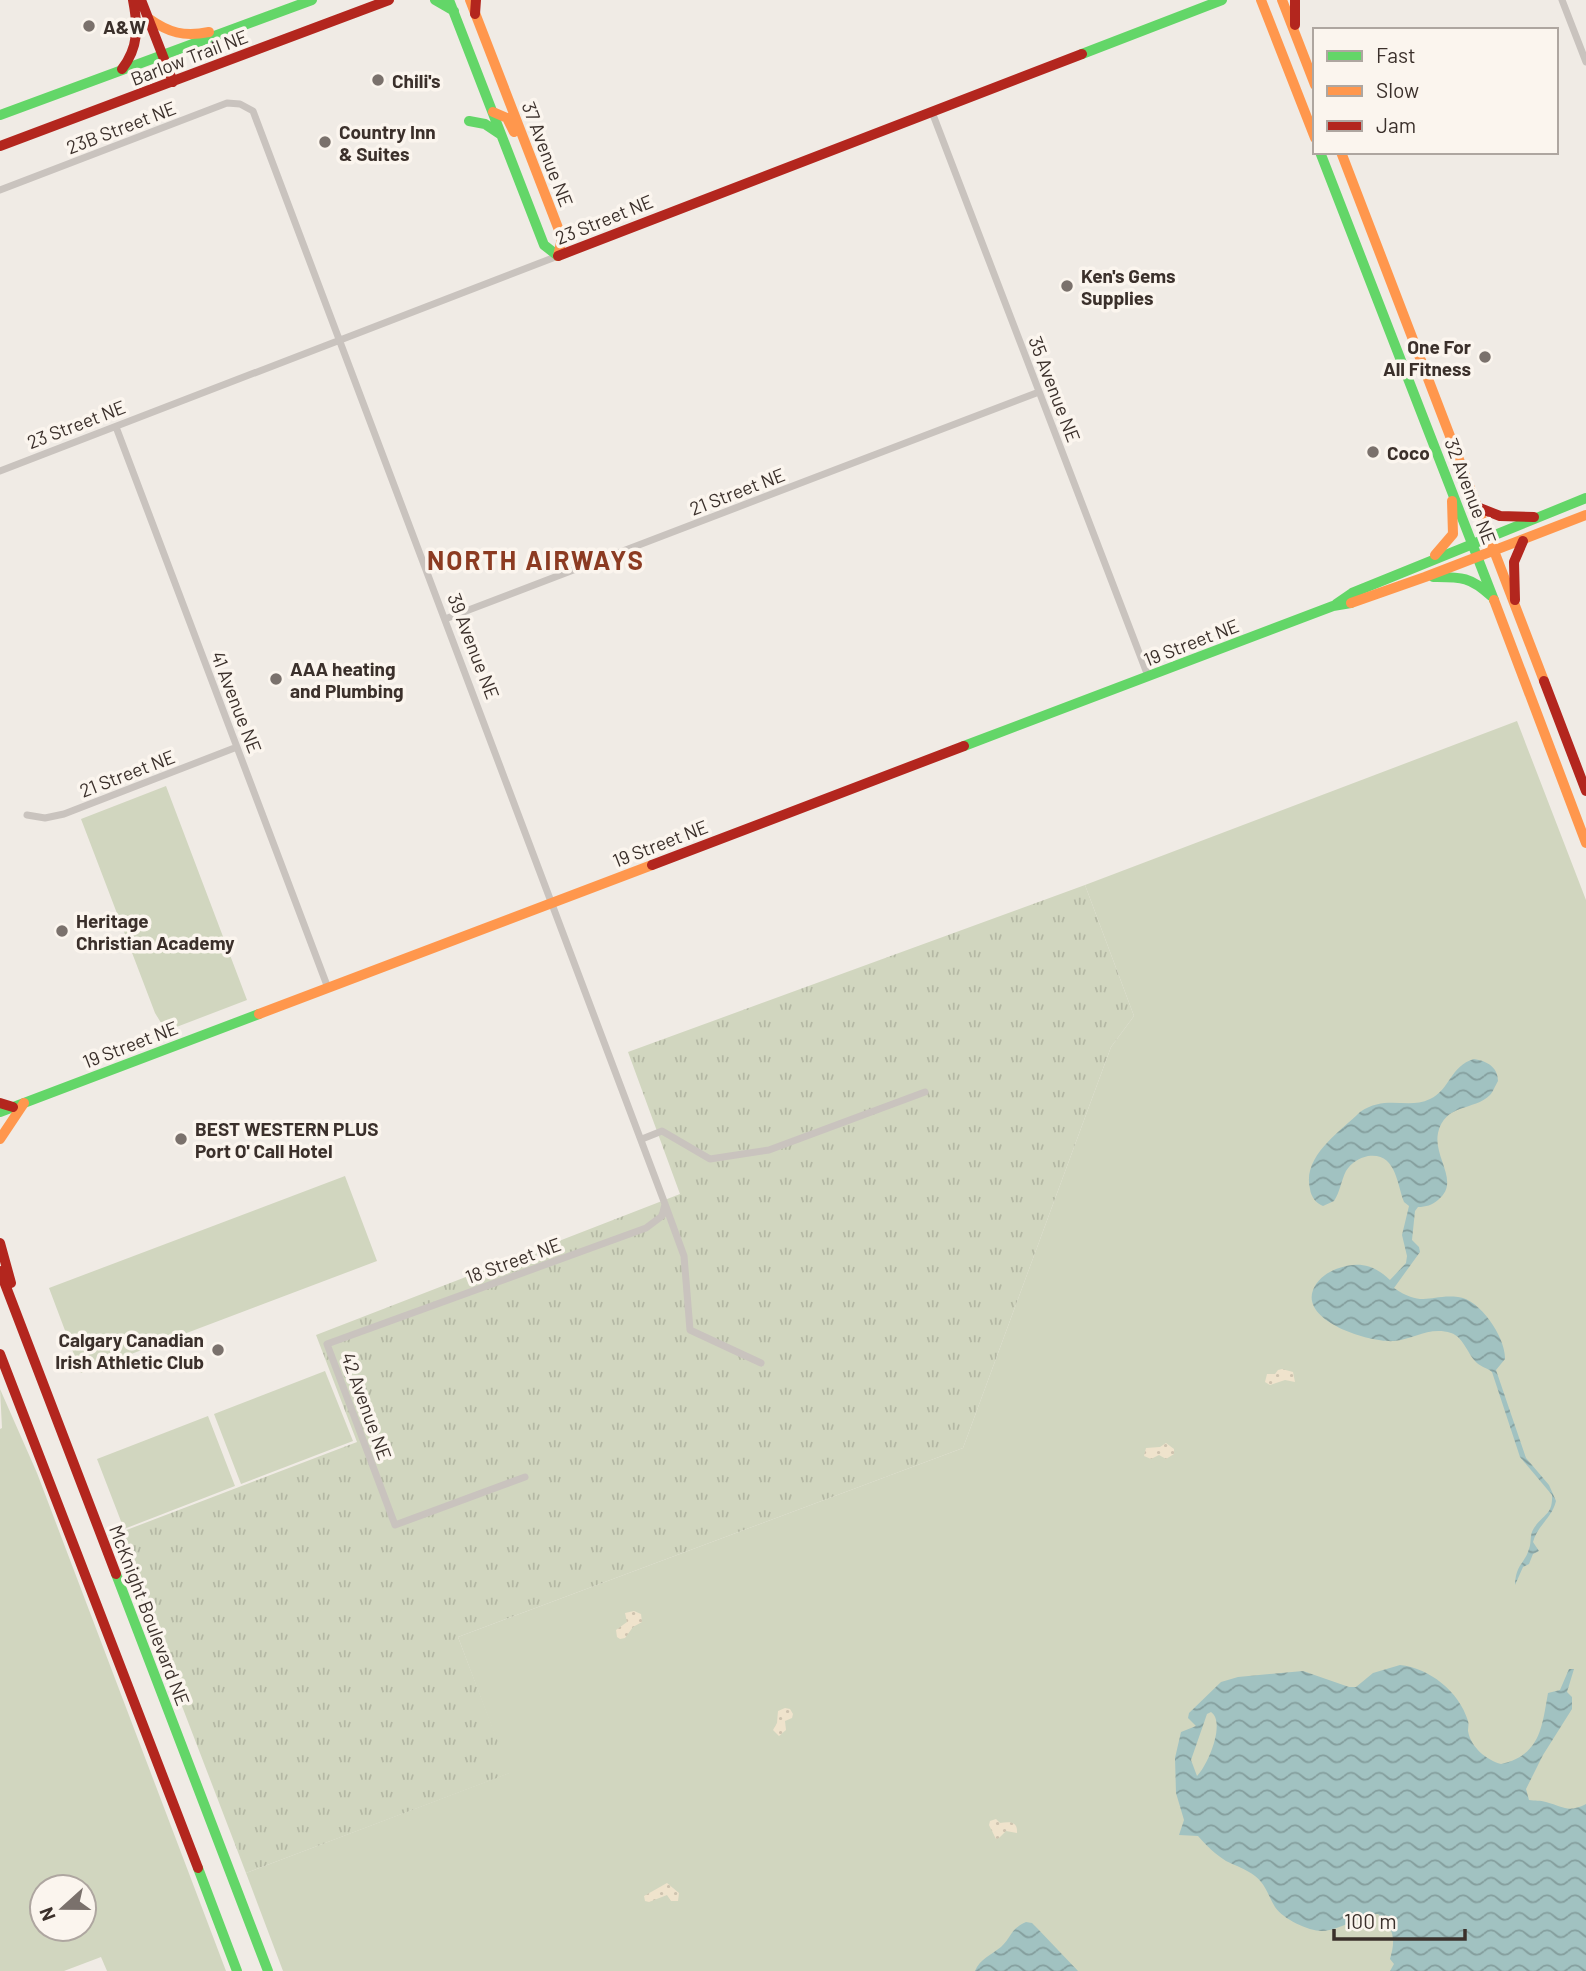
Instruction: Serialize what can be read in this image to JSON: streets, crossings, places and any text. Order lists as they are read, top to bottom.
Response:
{
  "streets": {
    "main road": [
      "Barlow Trail NE",
      "37 Avenue NE",
      "23 Street NE",
      "32 Avenue NE",
      "19 Street NE",
      "McKnight Boulevard NE"
    ],
    "street": [
      "23B Street NE",
      "35 Avenue NE",
      "21 Street NE",
      "39 Avenue NE",
      "41 Avenue NE",
      "18 Street NE",
      "42 Avenue NE"
    ]
  },
  "crossings": [
    ["23B Street NE", "39 Avenue NE"],
    ["37 Avenue NE", "23 Street NE"],
    ["23 Street NE", "35 Avenue NE"],
    ["23 Street NE", "39 Avenue NE"],
    ["23 Street NE", "41 Avenue NE"],
    ["35 Avenue NE", "21 Street NE"],
    ["35 Avenue NE", "19 Street NE"],
    ["21 Street NE", "39 Avenue NE"],
    ["21 Street NE", "41 Avenue NE"],
    ["32 Avenue NE", "19 Street NE"],
    ["19 Street NE", "39 Avenue NE"],
    ["19 Street NE", "41 Avenue NE"],
    ["39 Avenue NE", "18 Street NE"],
    ["18 Street NE", "42 Avenue NE"]
  ],
  "districts": ["NORTH AIRWAYS"],
  "places": [
    "A&W",
    "Chili's",
    "Country Inn & Suites",
    "Ken's Gems Supplies",
    "One For All Fitness",
    "Coco",
    "AAA heating and Plumbing",
    "Heritage Christian Academy",
    "BEST WESTERN PLUS Port O' Call Hotel",
    "Calgary Canadian Irish Athletic Club"
  ],
  "legend": ["Fast", "Slow", "Jam"],
  "scale_bar": "100 m",
  "north": "left"
}
